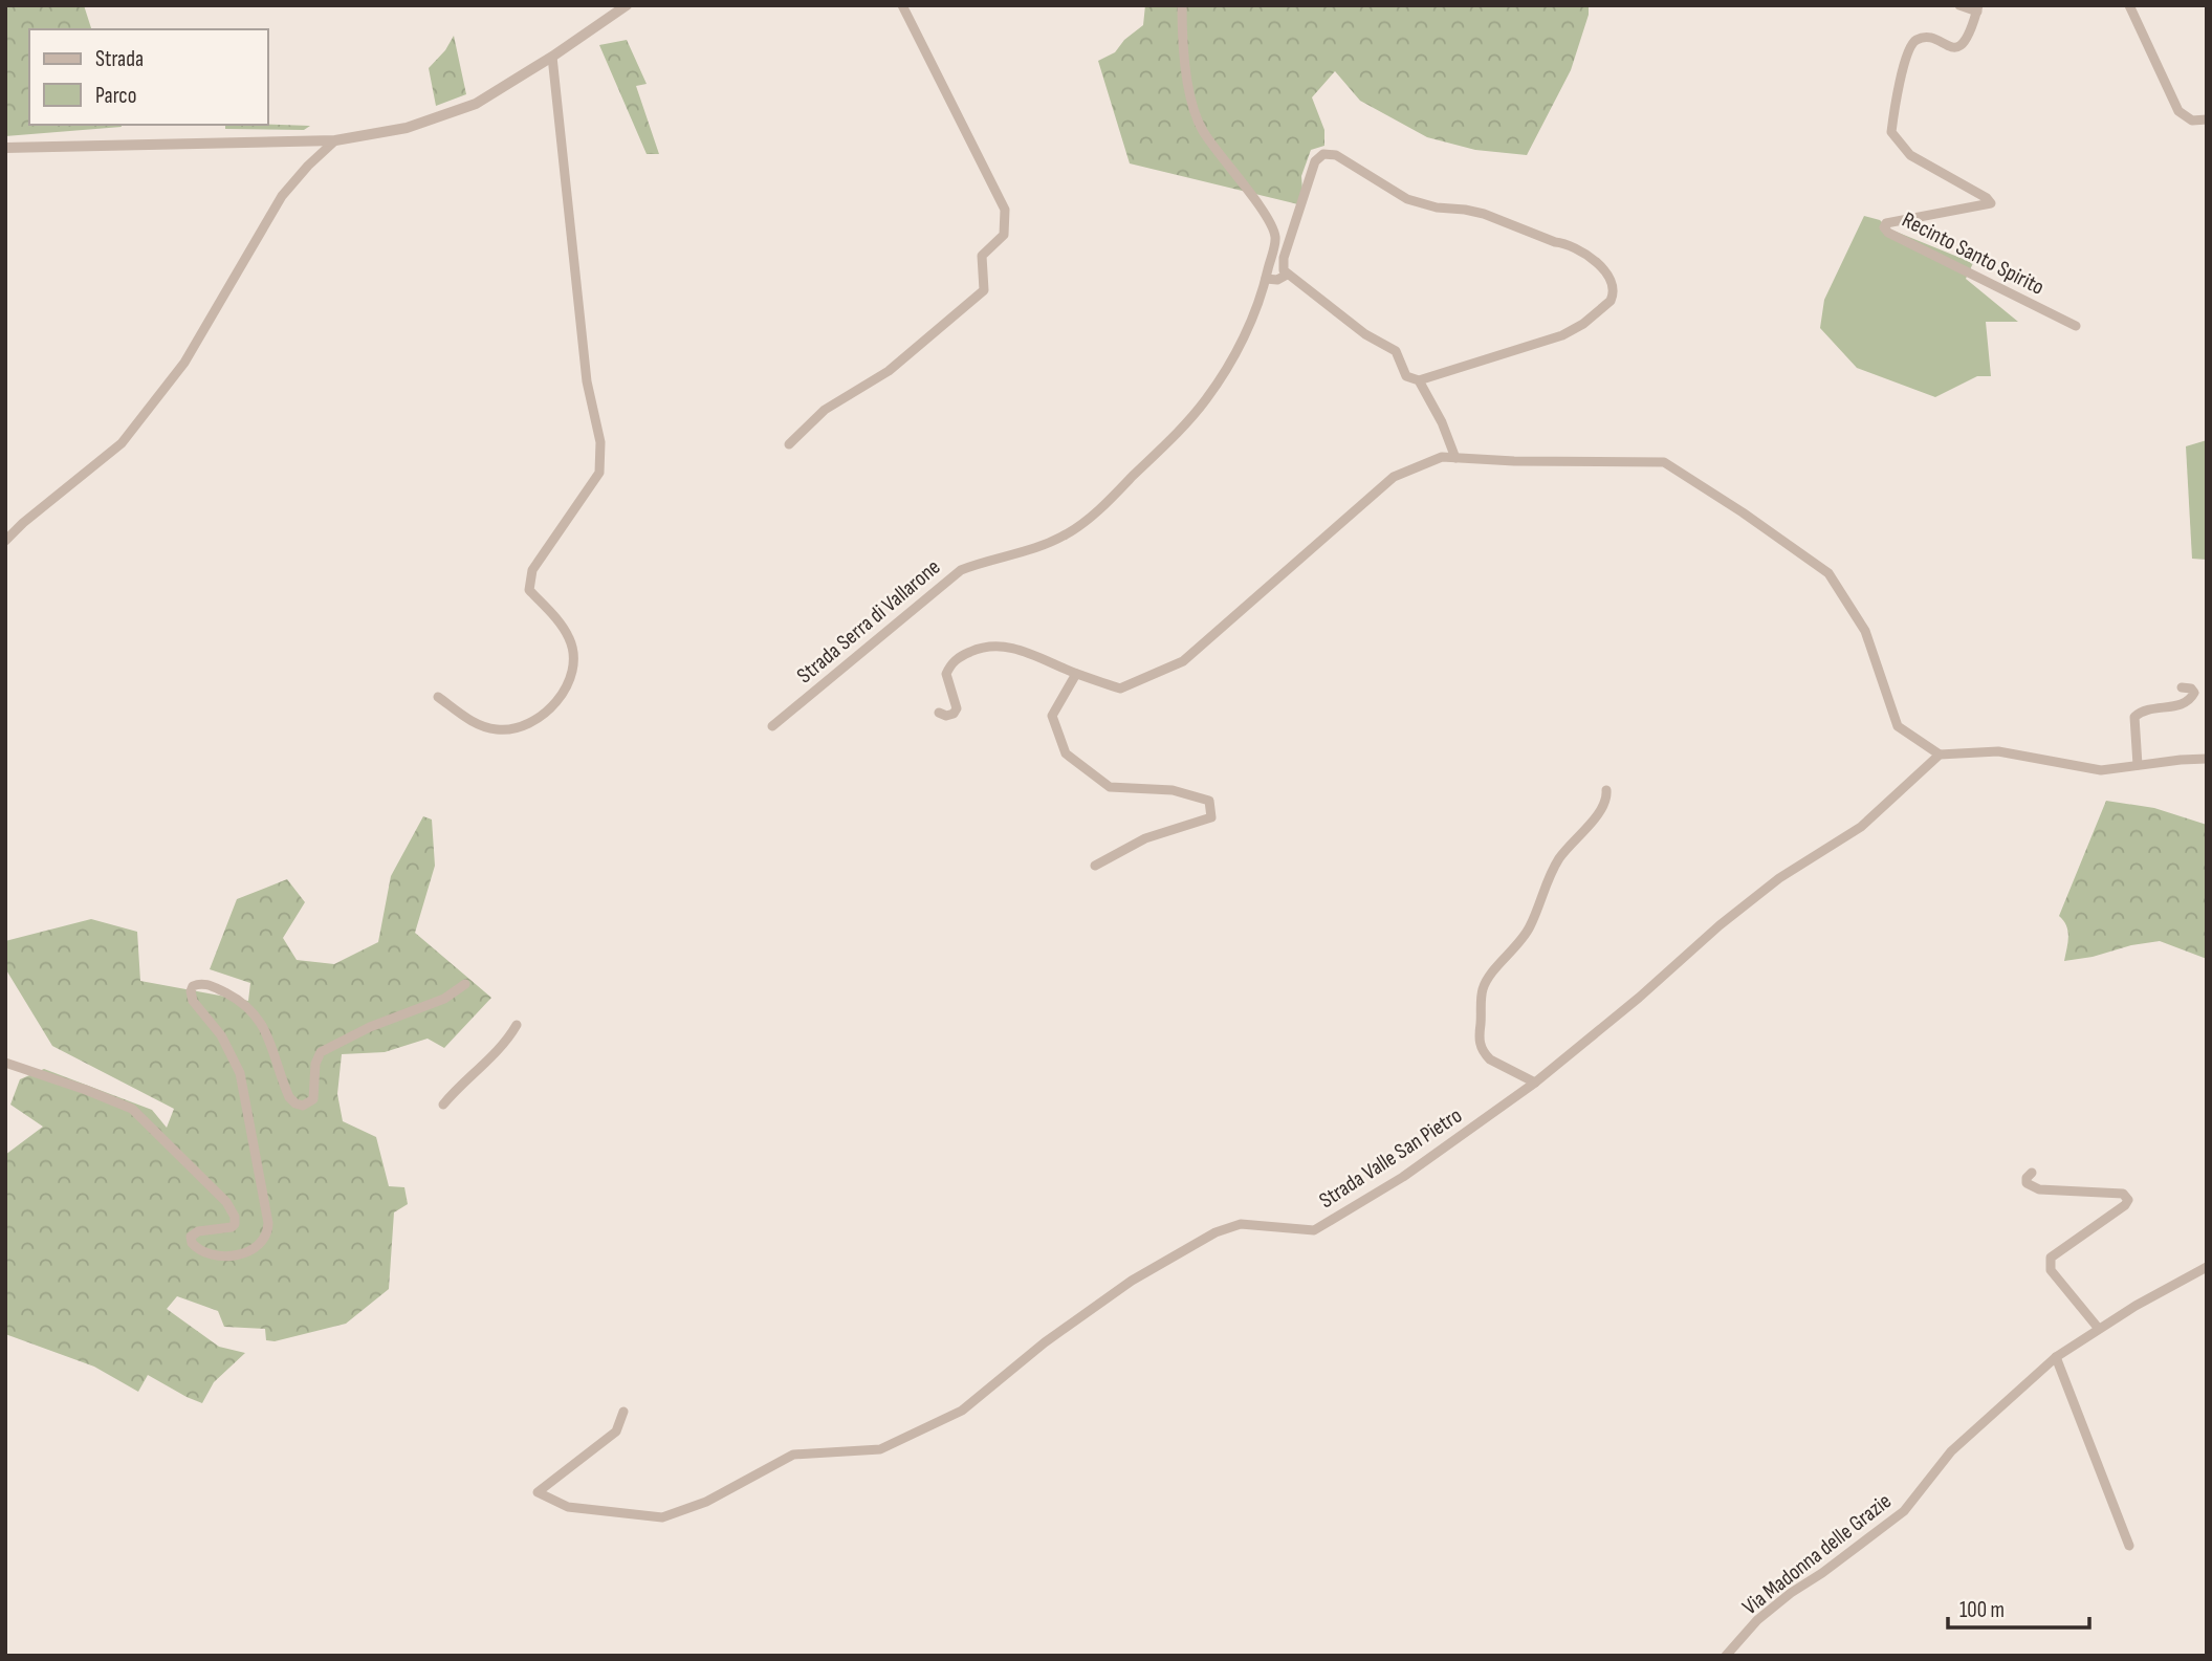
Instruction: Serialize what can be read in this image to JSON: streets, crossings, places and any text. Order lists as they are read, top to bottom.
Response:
{
  "streets": {
    "street": [
      "Recinto Santo Spirito",
      "Strada Serra di Vallarone",
      "Strada Valle San Pietro",
      "Via Madonna delle Grazie"
    ]
  },
  "legend": ["Strada", "Parco"],
  "scale_bar": "100 m"
}
